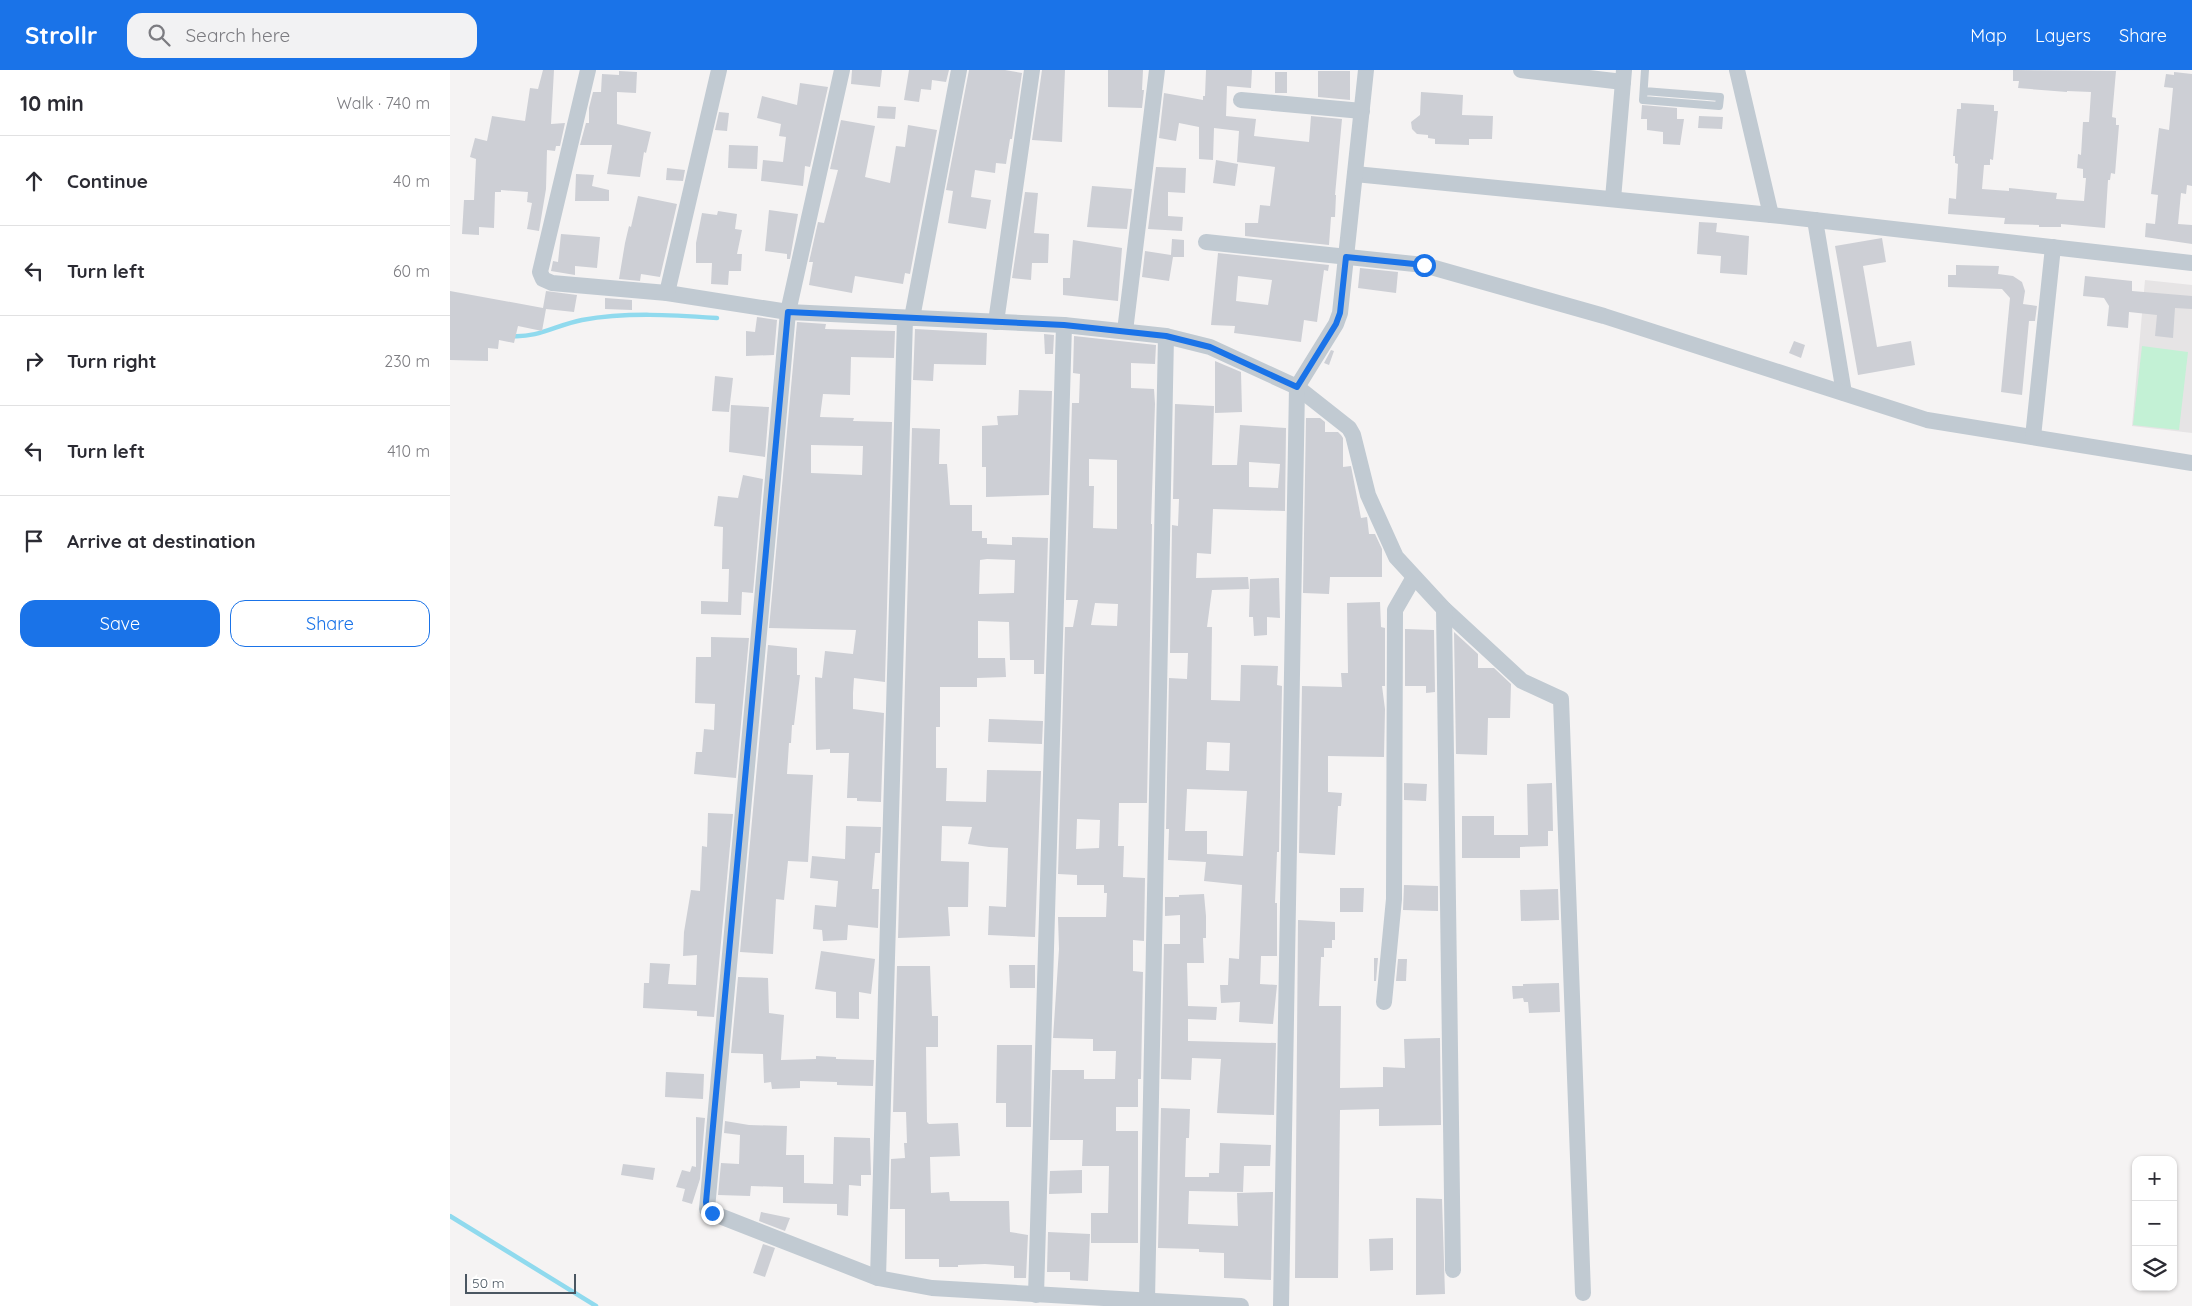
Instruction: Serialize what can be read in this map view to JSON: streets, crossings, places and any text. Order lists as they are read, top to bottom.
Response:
{
  "scale_bar": "50 m",
  "page": {
    "header": "Strollr",
    "search": "Search here",
    "nav": ["Map", "Layers", "Share"],
    "heading": ["10 min", "Walk · 740 m"],
    "list": [
      ["Continue", "40 m"],
      ["Turn left", "60 m"],
      ["Turn right", "230 m"],
      ["Turn left", "410 m"],
      "Arrive at destination"
    ],
    "buttons": ["Save", "Share"],
    "map_buttons": ["+", "−"],
    "scale": "50 m"
  }
}
